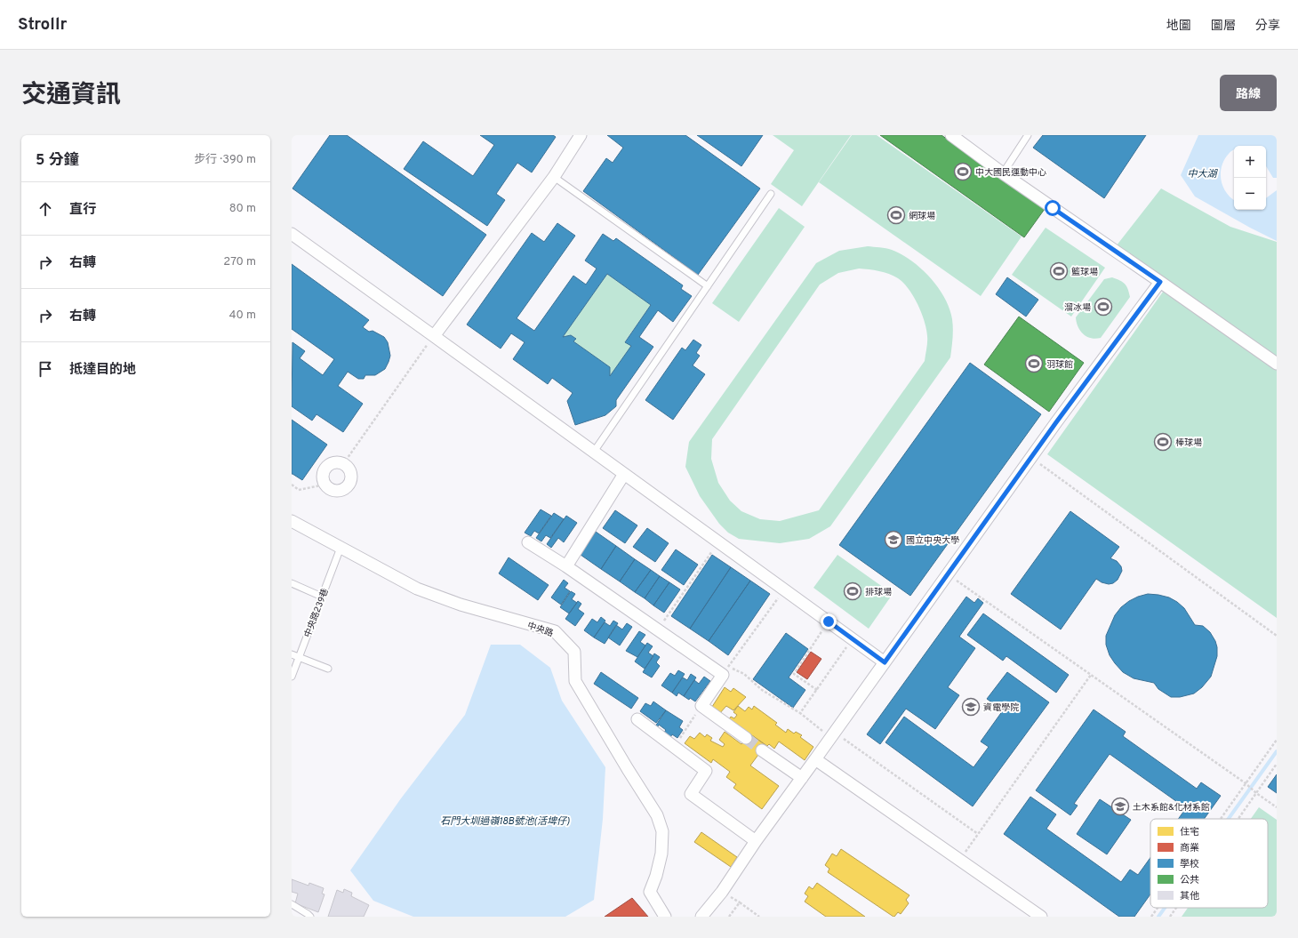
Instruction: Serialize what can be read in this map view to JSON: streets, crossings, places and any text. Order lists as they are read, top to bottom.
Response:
{
  "streets": {
    "street": ["中央路"],
    "lane": ["中央路239巷"]
  },
  "crossings": [
    ["中央路239巷", "中央路"]
  ],
  "water": ["中大湖", "石門大圳過嶺18B號池(活埤仔)"],
  "places": {
    "sports": [
      "中大國民運動中心",
      "網球場",
      "籃球場",
      "溜冰場",
      "羽球館",
      "棒球場",
      "排球場"
    ],
    "school or university": ["國立中央大學", "資電學院", "土木系館&化材系館"]
  },
  "legend": [
    "住宅",
    "商業",
    "學校",
    "公共",
    "其他"
  ],
  "page": {
    "header": "Strollr",
    "nav": ["地圖", "圖層", "分享"],
    "title": "交通資訊",
    "buttons": "路線",
    "heading": ["5 分鐘", "步行 · 390 m"],
    "map_buttons": ["+", "−"],
    "list": [
      ["直行", "80 m"],
      ["右轉", "270 m"],
      ["右轉", "40 m"],
      "抵達目的地"
    ]
  }
}
